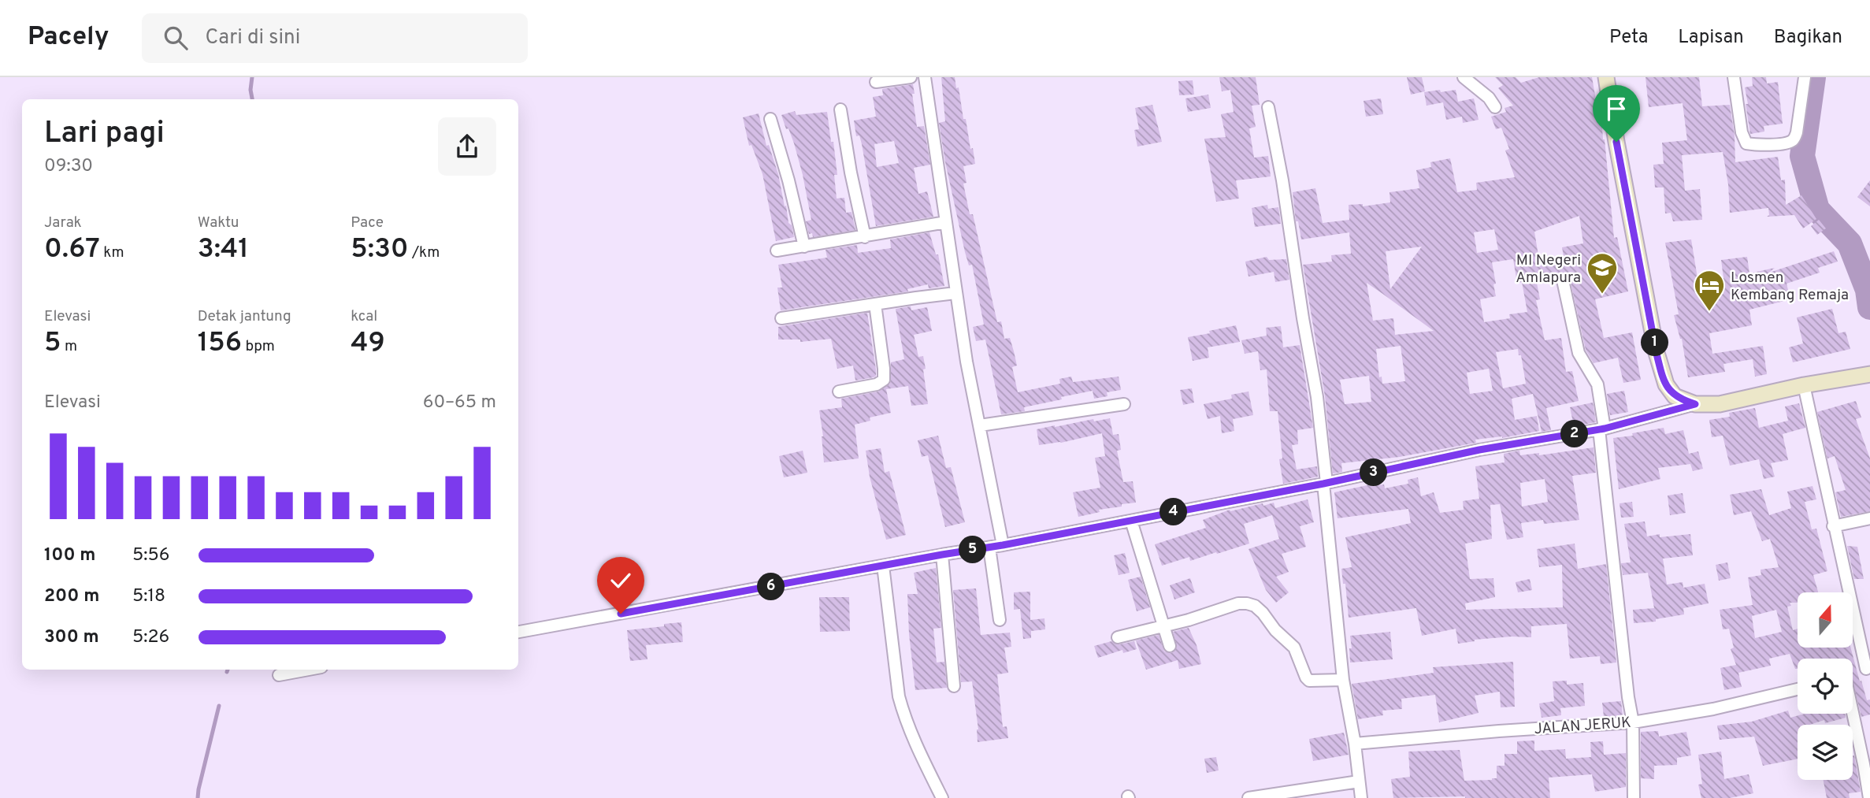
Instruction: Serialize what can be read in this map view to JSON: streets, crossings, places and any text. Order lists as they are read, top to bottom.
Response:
{
  "streets": {
    "street": ["JALAN JERUK"]
  },
  "places": {
    "school or university": ["MI Negeri Amlapura"],
    "hotel": ["Losmen Kembang Remaja"]
  },
  "north": "top",
  "page": {
    "header": "Pacely",
    "search": "Cari di sini",
    "nav": ["Peta", "Lapisan", "Bagikan"],
    "heading": ["Lari pagi", "09:30"],
    "stats": [
      ["Jarak", "0.67 km"],
      ["Waktu", "3:41"],
      ["Pace", "5:30 /km"],
      ["Elevasi", "5 m"],
      ["Detak jantung", "156 bpm"],
      ["kcal", "49"]
    ],
    "pins": [
      "1",
      "2",
      "3",
      "4",
      "5",
      "6"
    ],
    "chart": ["Elevasi", "60–65 m"],
    "list": [
      {
        "name": "100 m",
        "note": "5:56"
      },
      {
        "name": "200 m",
        "note": "5:18"
      },
      {
        "name": "300 m",
        "note": "5:26"
      }
    ]
  }
}
